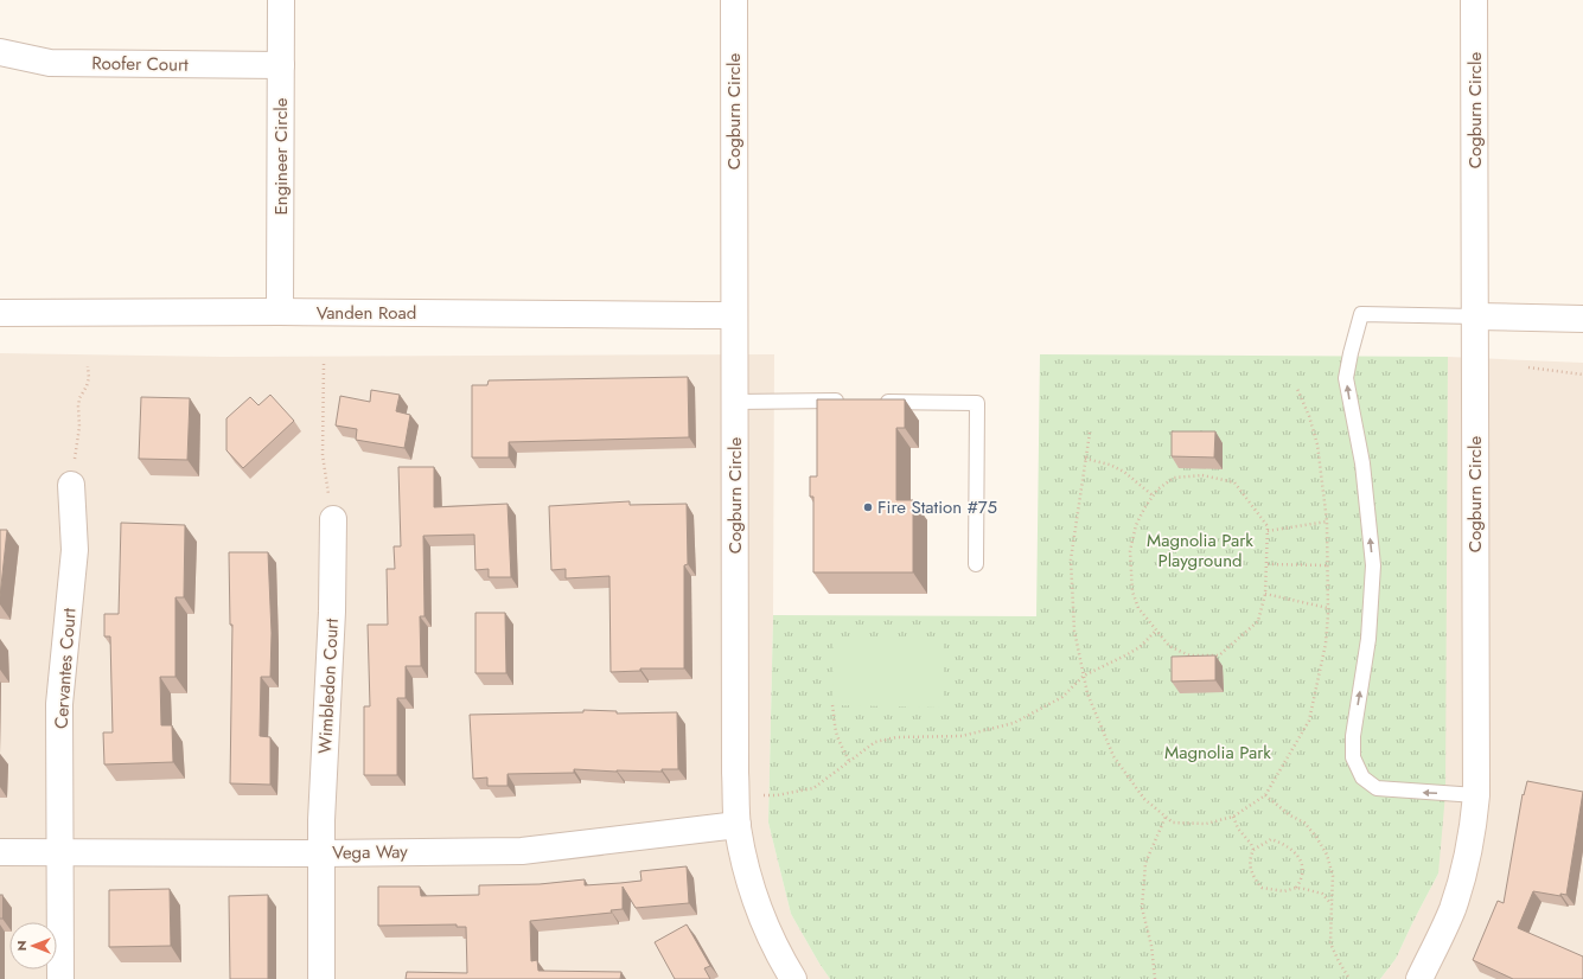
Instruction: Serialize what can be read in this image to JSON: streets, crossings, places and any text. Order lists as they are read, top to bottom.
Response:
{
  "streets": {
    "street": [
      "Roofer Court",
      "Cogburn Circle",
      "Engineer Circle",
      "Vanden Road",
      "Cervantes Court",
      "Wimbledon Court",
      "Vega Way"
    ]
  },
  "crossings": [
    ["Roofer Court", "Engineer Circle"],
    ["Cogburn Circle", "Vanden Road"],
    ["Cogburn Circle", "Vega Way"],
    ["Engineer Circle", "Vanden Road"],
    ["Cervantes Court", "Vega Way"],
    ["Wimbledon Court", "Vega Way"]
  ],
  "parks": ["Magnolia Park Playground", "Magnolia Park"],
  "places": ["Fire Station #75"],
  "north": "left"
}
